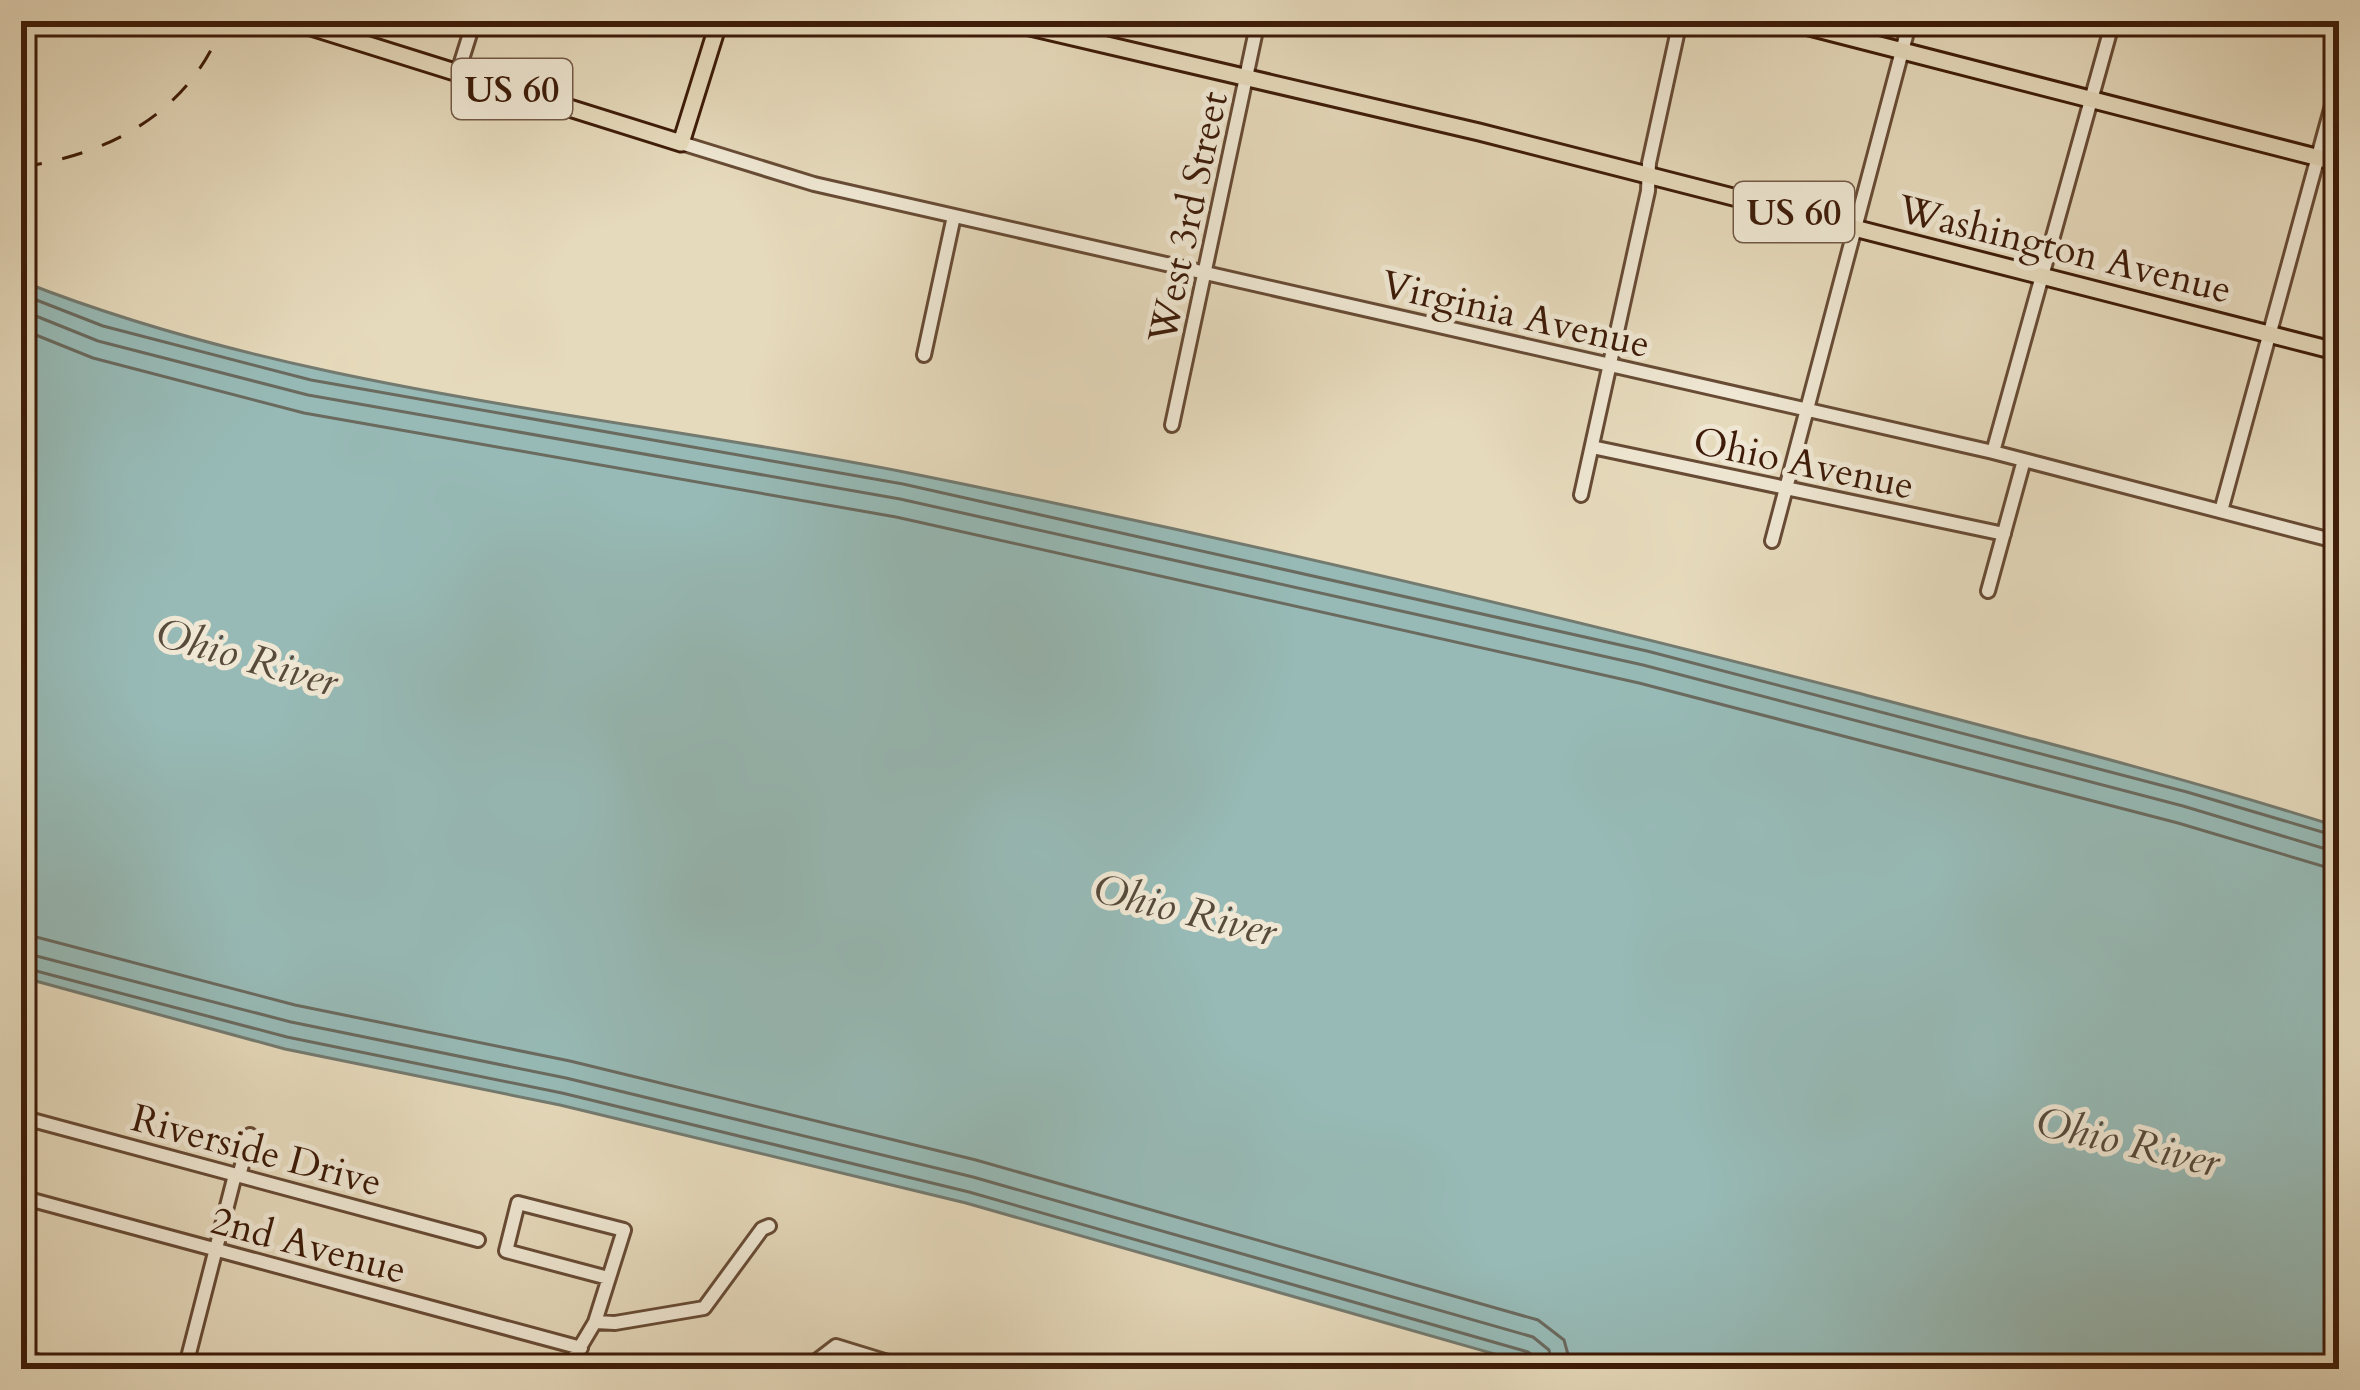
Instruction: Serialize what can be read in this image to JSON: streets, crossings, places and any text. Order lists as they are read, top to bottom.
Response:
{
  "streets": {
    "main road": ["US 60", "Washington Avenue"],
    "street": [
      "West 3rd Street",
      "Virginia Avenue",
      "Ohio Avenue",
      "Riverside Drive",
      "2nd Avenue"
    ]
  },
  "crossings": [
    ["US 60", "Virginia Avenue"],
    ["West 3rd Street", "Washington Avenue"],
    ["West 3rd Street", "Virginia Avenue"]
  ],
  "water": ["Ohio River"]
}
